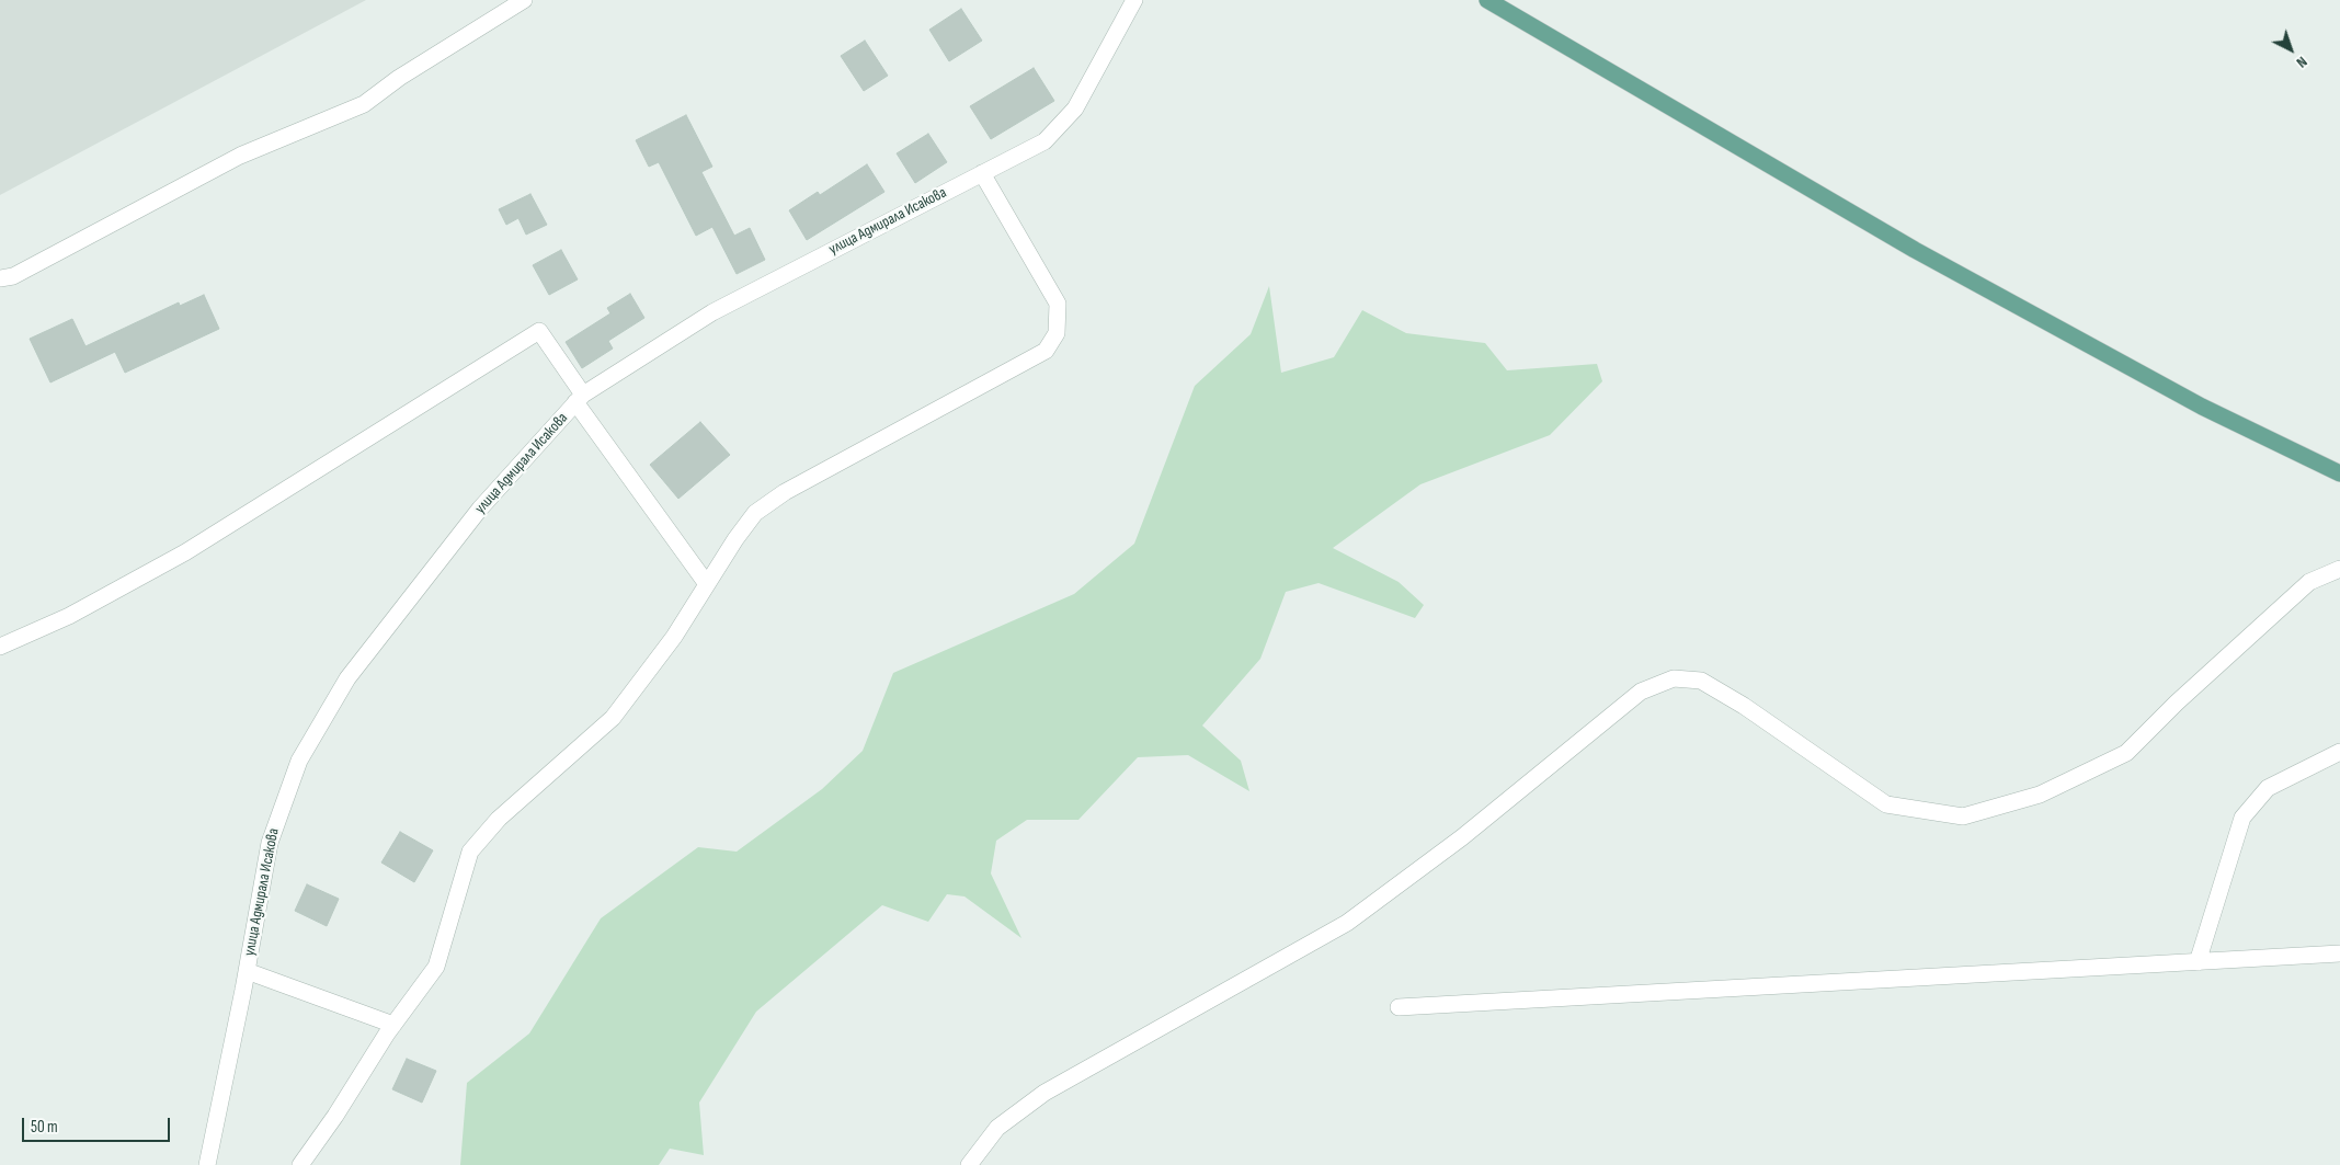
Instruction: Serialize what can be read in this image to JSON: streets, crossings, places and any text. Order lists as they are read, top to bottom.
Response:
{
  "streets": {
    "street": ["улица Адмирала Исакова"]
  },
  "scale_bar": "50 m",
  "north": "bottom right"
}
